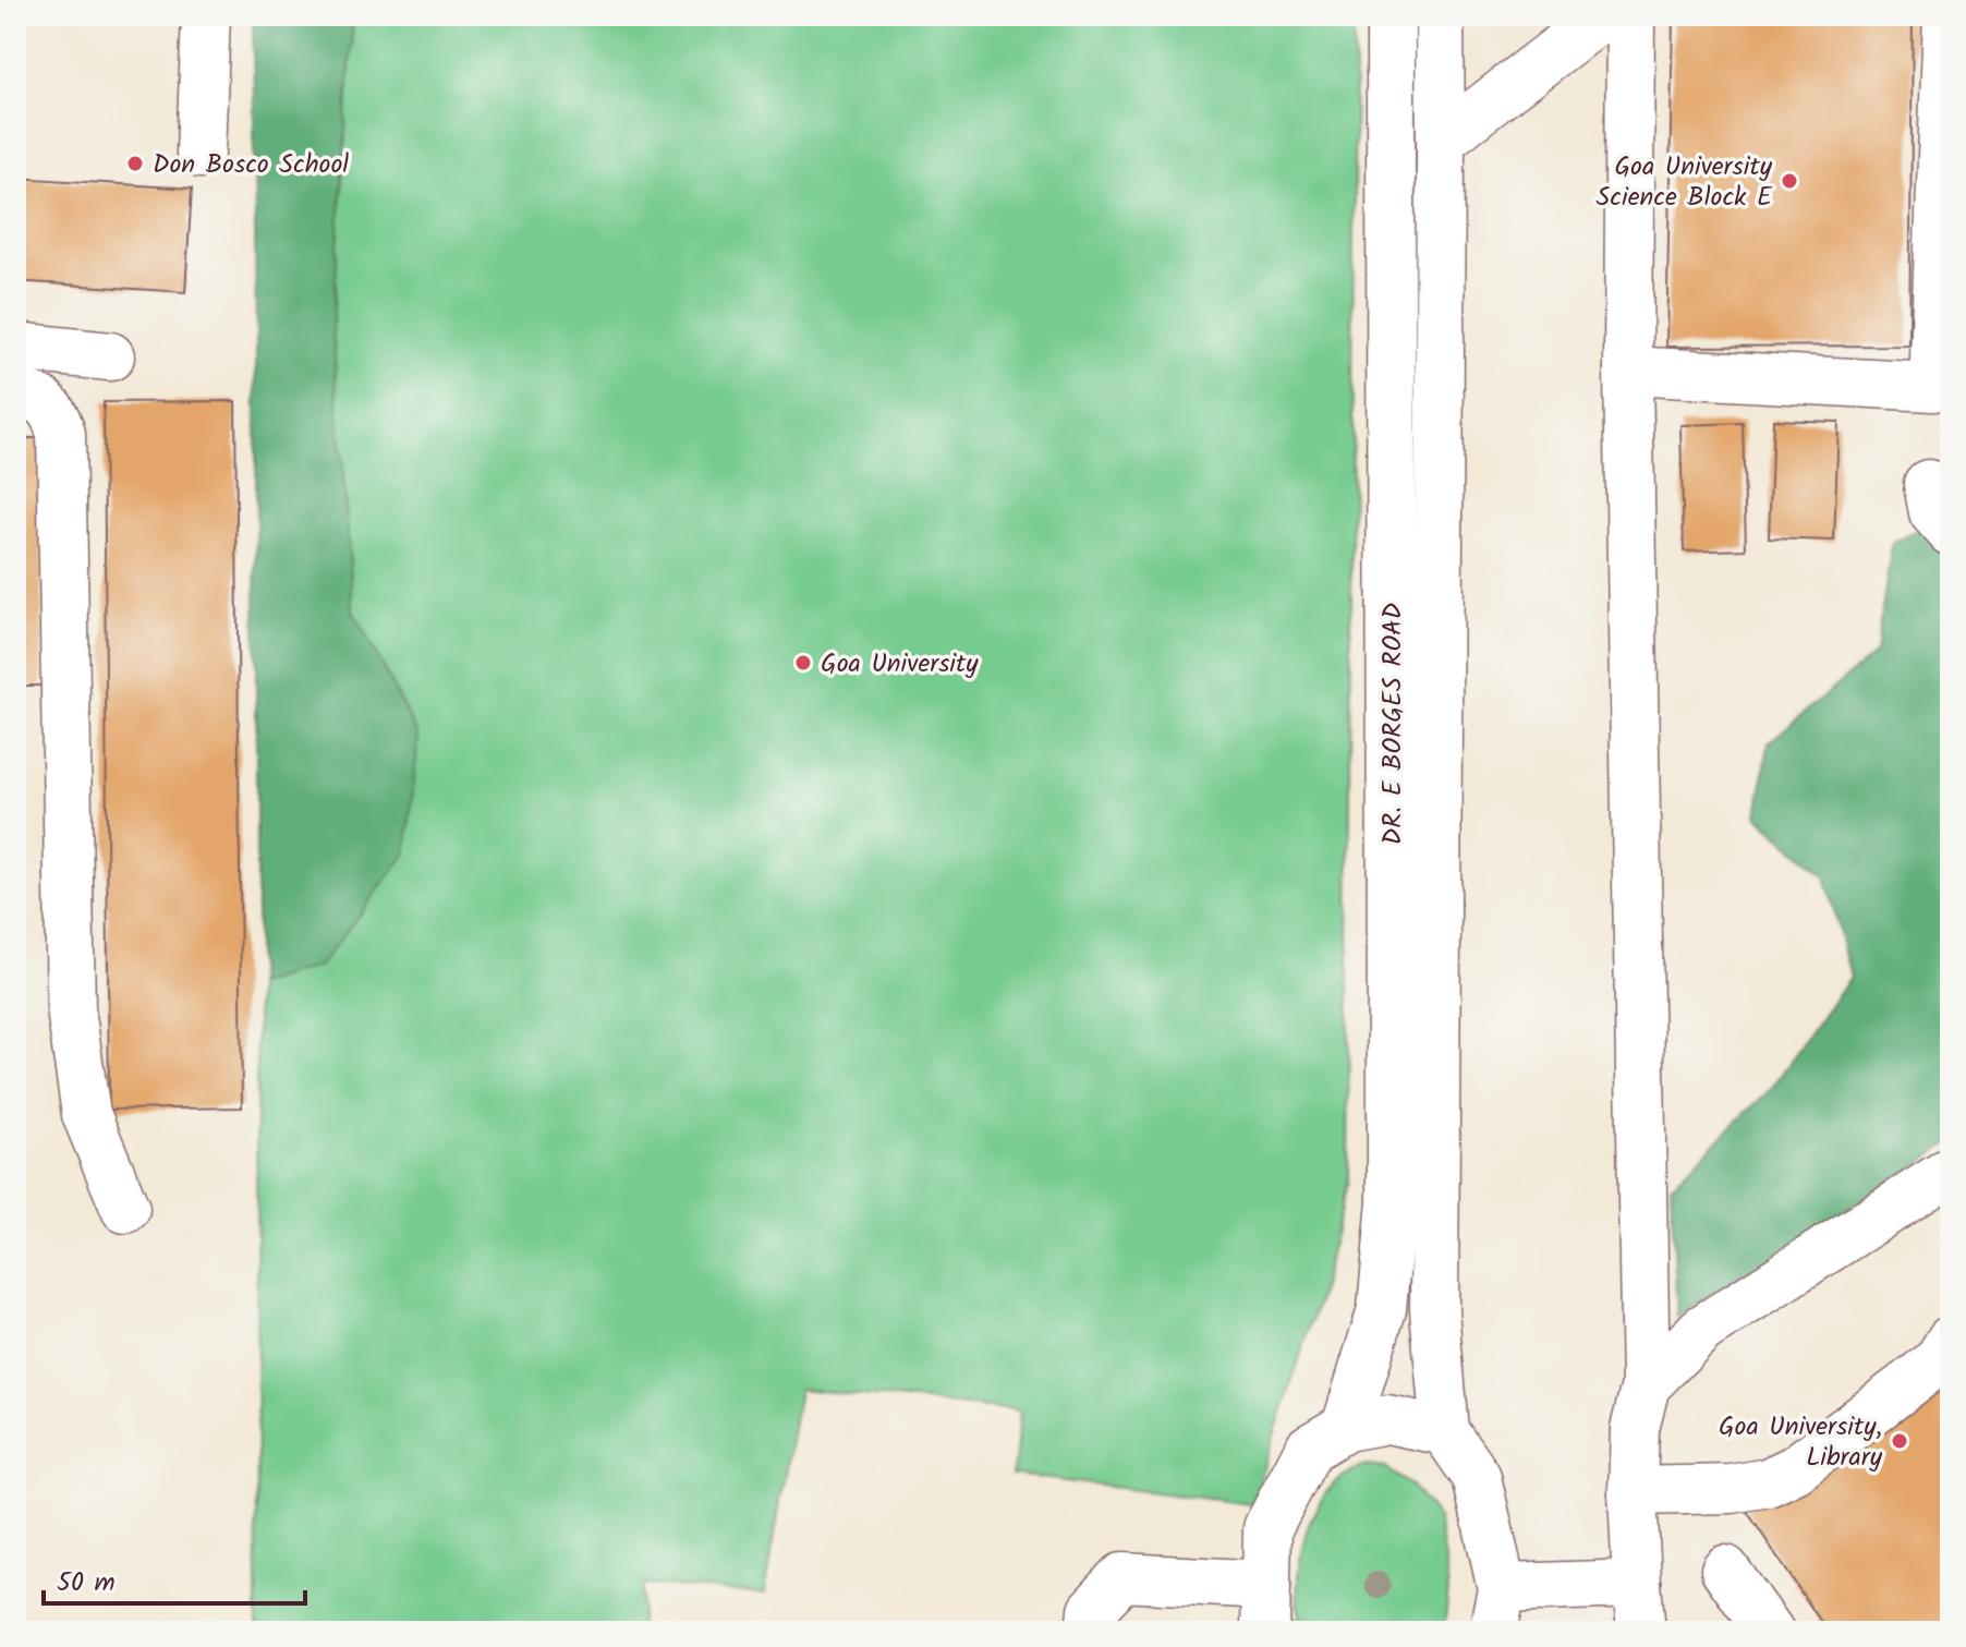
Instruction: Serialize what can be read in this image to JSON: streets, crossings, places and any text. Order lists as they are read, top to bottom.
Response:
{
  "streets": {
    "main road": ["DR. E BORGES ROAD"]
  },
  "places": [
    "Don Bosco School",
    "Goa University Science Block E",
    "Goa University",
    "Goa University, Library"
  ],
  "scale_bar": "50 m"
}
